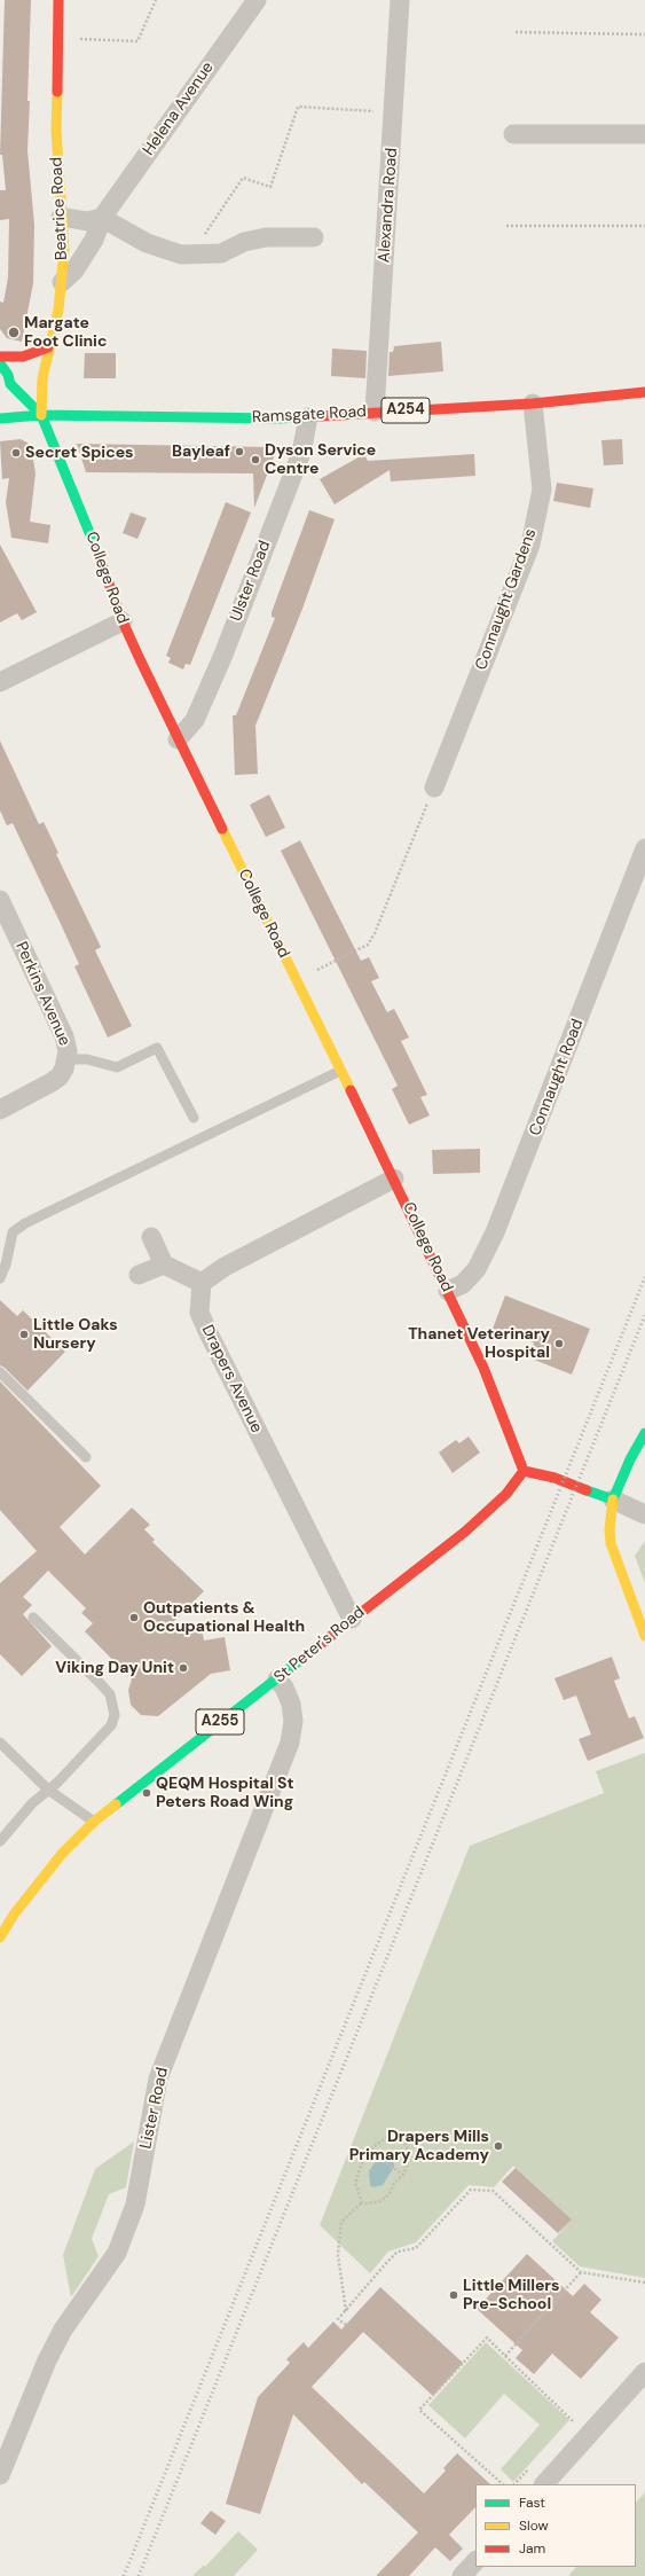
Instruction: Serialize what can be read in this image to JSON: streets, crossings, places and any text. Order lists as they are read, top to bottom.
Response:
{
  "streets": {
    "main road": [
      "Beatrice Road",
      "A254",
      "Ramsgate Road",
      "College Road",
      "St Peter's Road",
      "A255"
    ],
    "street": [
      "Helena Avenue",
      "Alexandra Road",
      "Ulster Road",
      "Connaught Gardens",
      "Perkins Avenue",
      "Connaught Road",
      "Drapers Avenue",
      "Lister Road"
    ]
  },
  "crossings": [
    ["Helena Avenue", "Beatrice Road"],
    ["Alexandra Road", "Ramsgate Road"],
    ["Beatrice Road", "Ramsgate Road"],
    ["Beatrice Road", "College Road"],
    ["Ramsgate Road", "College Road"],
    ["Ramsgate Road", "Ulster Road"],
    ["Ramsgate Road", "Connaught Gardens"],
    ["College Road", "Ulster Road"],
    ["College Road", "Connaught Road"],
    ["College Road", "St Peter's Road"],
    ["Drapers Avenue", "St Peter's Road"],
    ["St Peter's Road", "Lister Road"]
  ],
  "places": [
    "Margate Foot Clinic",
    "Bayleaf",
    "Secret Spices",
    "Dyson Service Centre",
    "Little Oaks Nursery",
    "Thanet Veterinary Hospital",
    "Outpatients & Occupational Health",
    "Viking Day Unit",
    "QEQM Hospital St Peters Road Wing",
    "Drapers Mills Primary Academy",
    "Little Millers Pre-School"
  ],
  "legend": ["Fast", "Slow", "Jam"]
}
